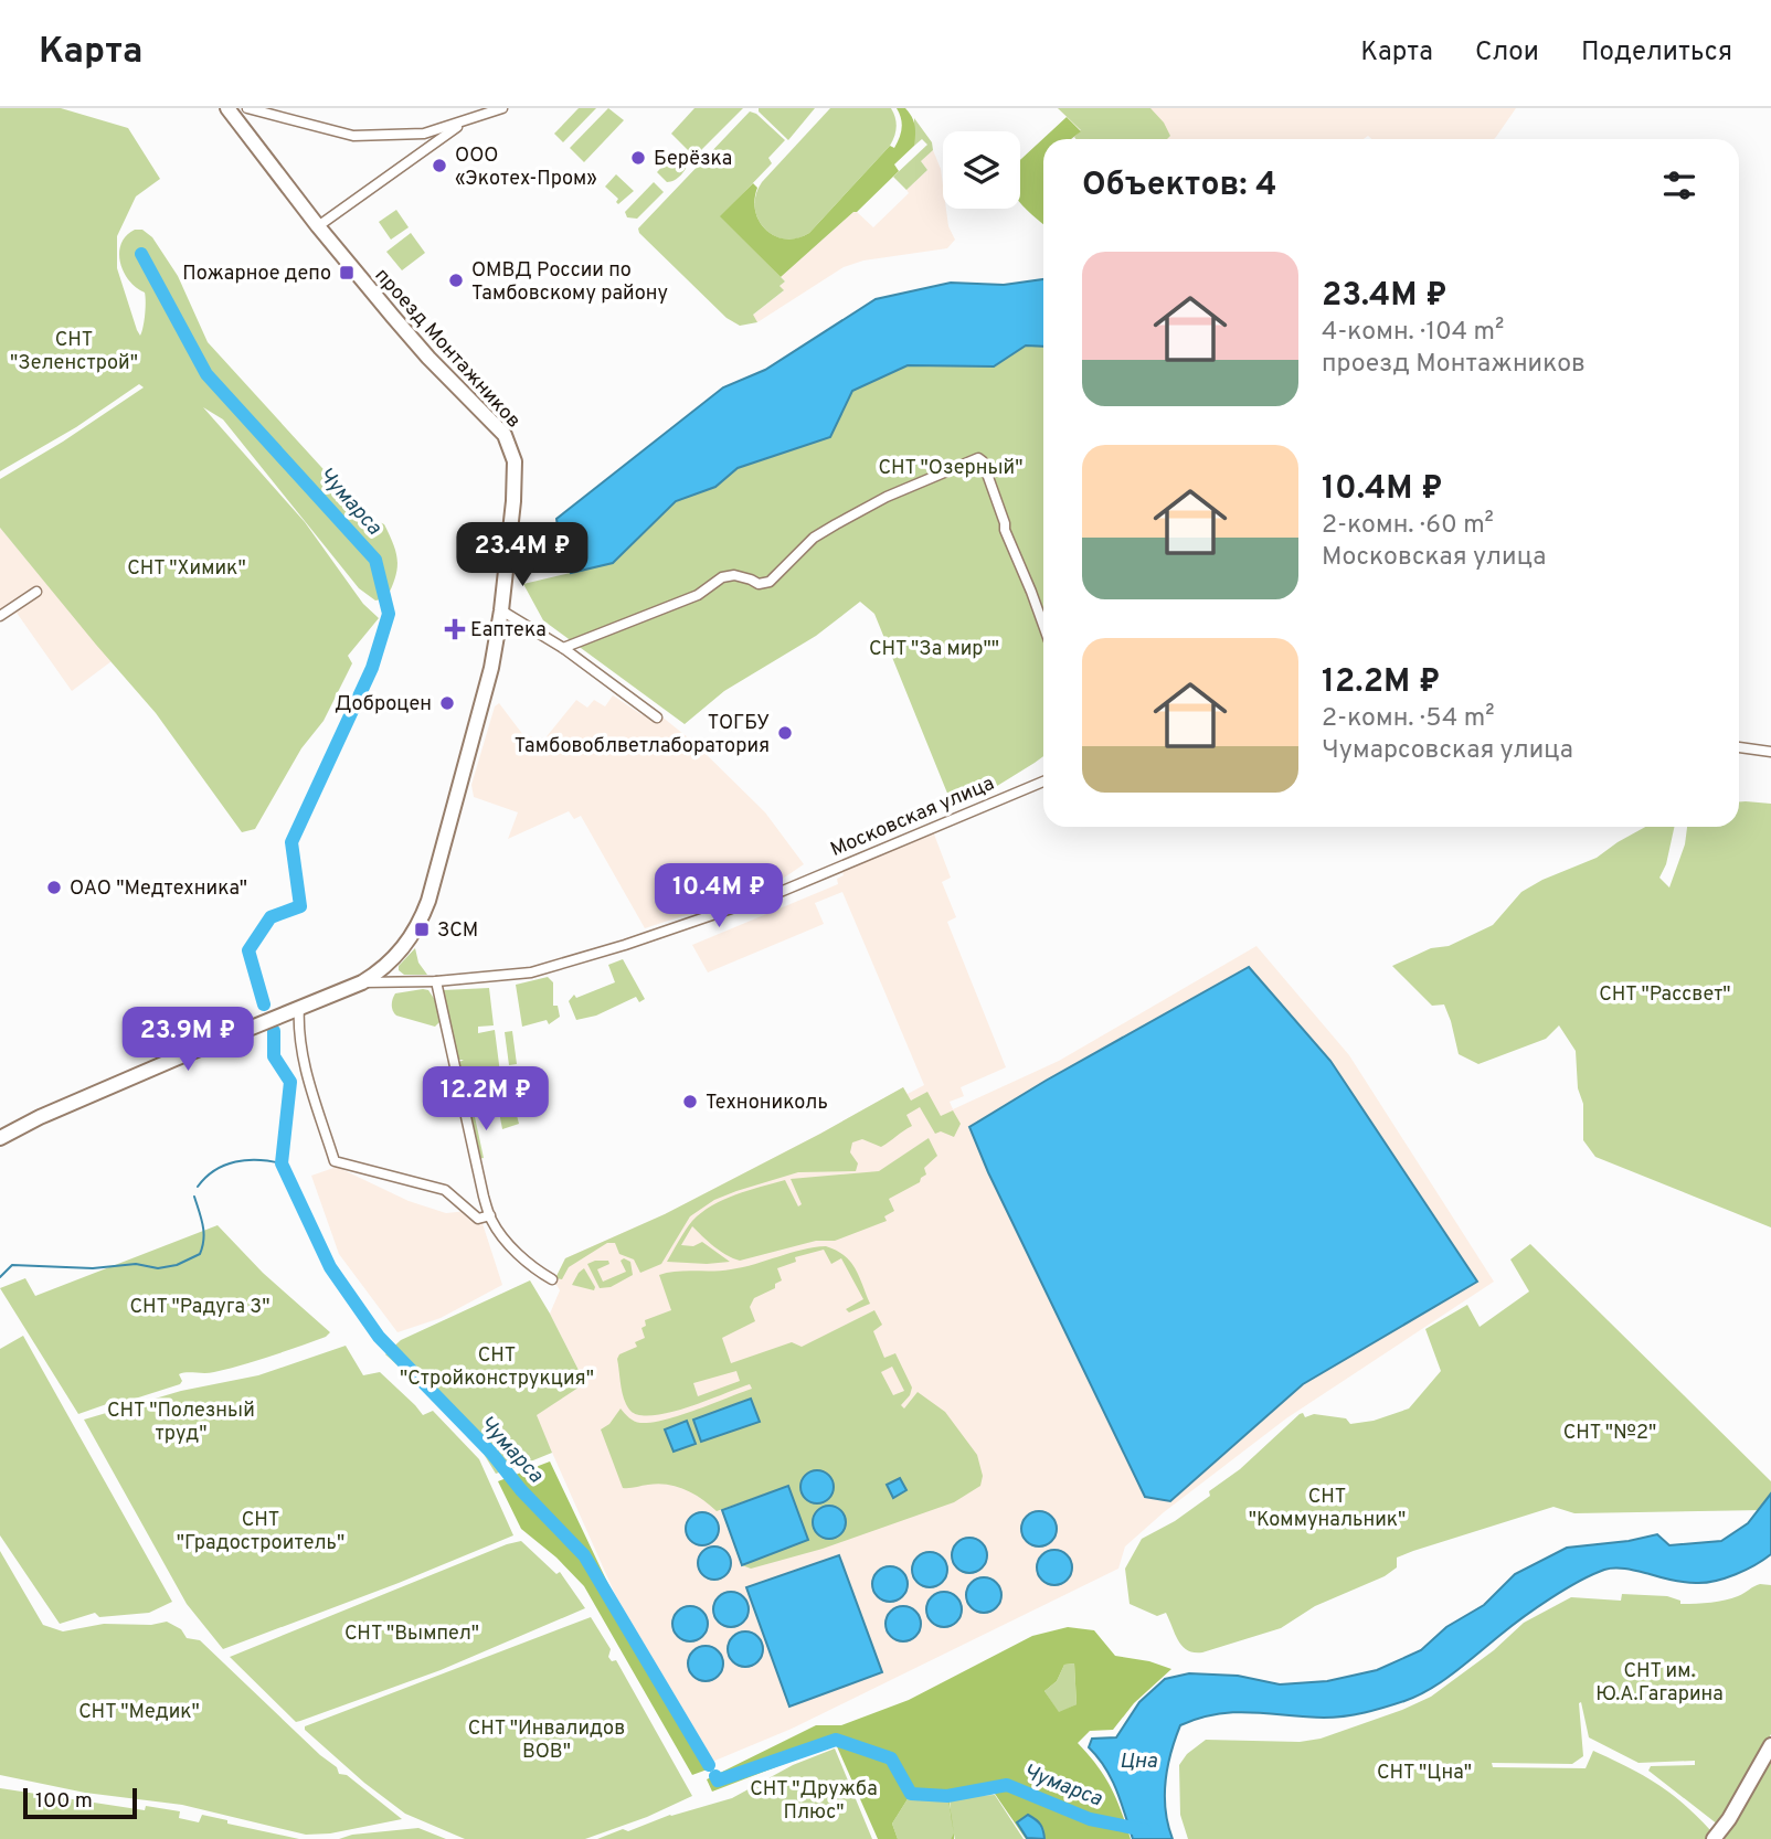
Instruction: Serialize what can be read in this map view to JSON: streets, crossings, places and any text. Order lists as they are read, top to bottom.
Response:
{
  "streets": {
    "main road": ["проезд Монтажников", "Московская улица"]
  },
  "crossings": [
    ["проезд Монтажников", "Московская улица"]
  ],
  "water": ["Чумарса", "Цна"],
  "parks": [
    "СНТ \"Зеленстрой\"",
    "СНТ \"Озерный\"",
    "СНТ \"Химик\"",
    "СНТ \"За мир\"\"",
    "СНТ \"Рассвет\"",
    "СНТ \"Радуга 3\"",
    "СНТ \"Стройконструкция\"",
    "СНТ \"Полезный труд\"",
    "СНТ \"№2\"",
    "СНТ \"Коммунальник\"",
    "СНТ \"Градостроитель\"",
    "СНТ \"Вымпел\"",
    "СНТ им. Ю.А.Гагарина",
    "СНТ \"Медик\"",
    "СНТ \"Инвалидов ВОВ\"",
    "СНТ \"Цна\"",
    "СНТ \"Дружба Плюс\""
  ],
  "places": {
    "other": [
      "Берёзка",
      "ООО «Экотех-Пром»",
      "ОМВД России по Тамбовскому району",
      "Доброцен",
      "ТОГБУ Тамбовоблветлаборатория",
      "ОАО \"Медтехника\"",
      "Технониколь"
    ],
    "transit": ["Пожарное депо", "ЗСМ"],
    "health": ["Еаптека"]
  },
  "scale_bar": "100 m",
  "page": {
    "header": "Карта",
    "nav": ["Карта", "Слои", "Поделиться"],
    "heading": "Объектов: 4",
    "list": [
      {
        "name": "23.4M ₽",
        "note": "4-комн. · 104 m² · проезд Монтажников"
      },
      {
        "name": "10.4M ₽",
        "note": "2-комн. · 60 m² · Московская улица"
      },
      {
        "name": "12.2M ₽",
        "note": "2-комн. · 54 m² · Чумарсовская улица"
      }
    ],
    "price": [
      "23.4M ₽",
      "10.4M ₽",
      "23.9M ₽",
      "12.2M ₽"
    ],
    "scale": "100 m"
  }
}
